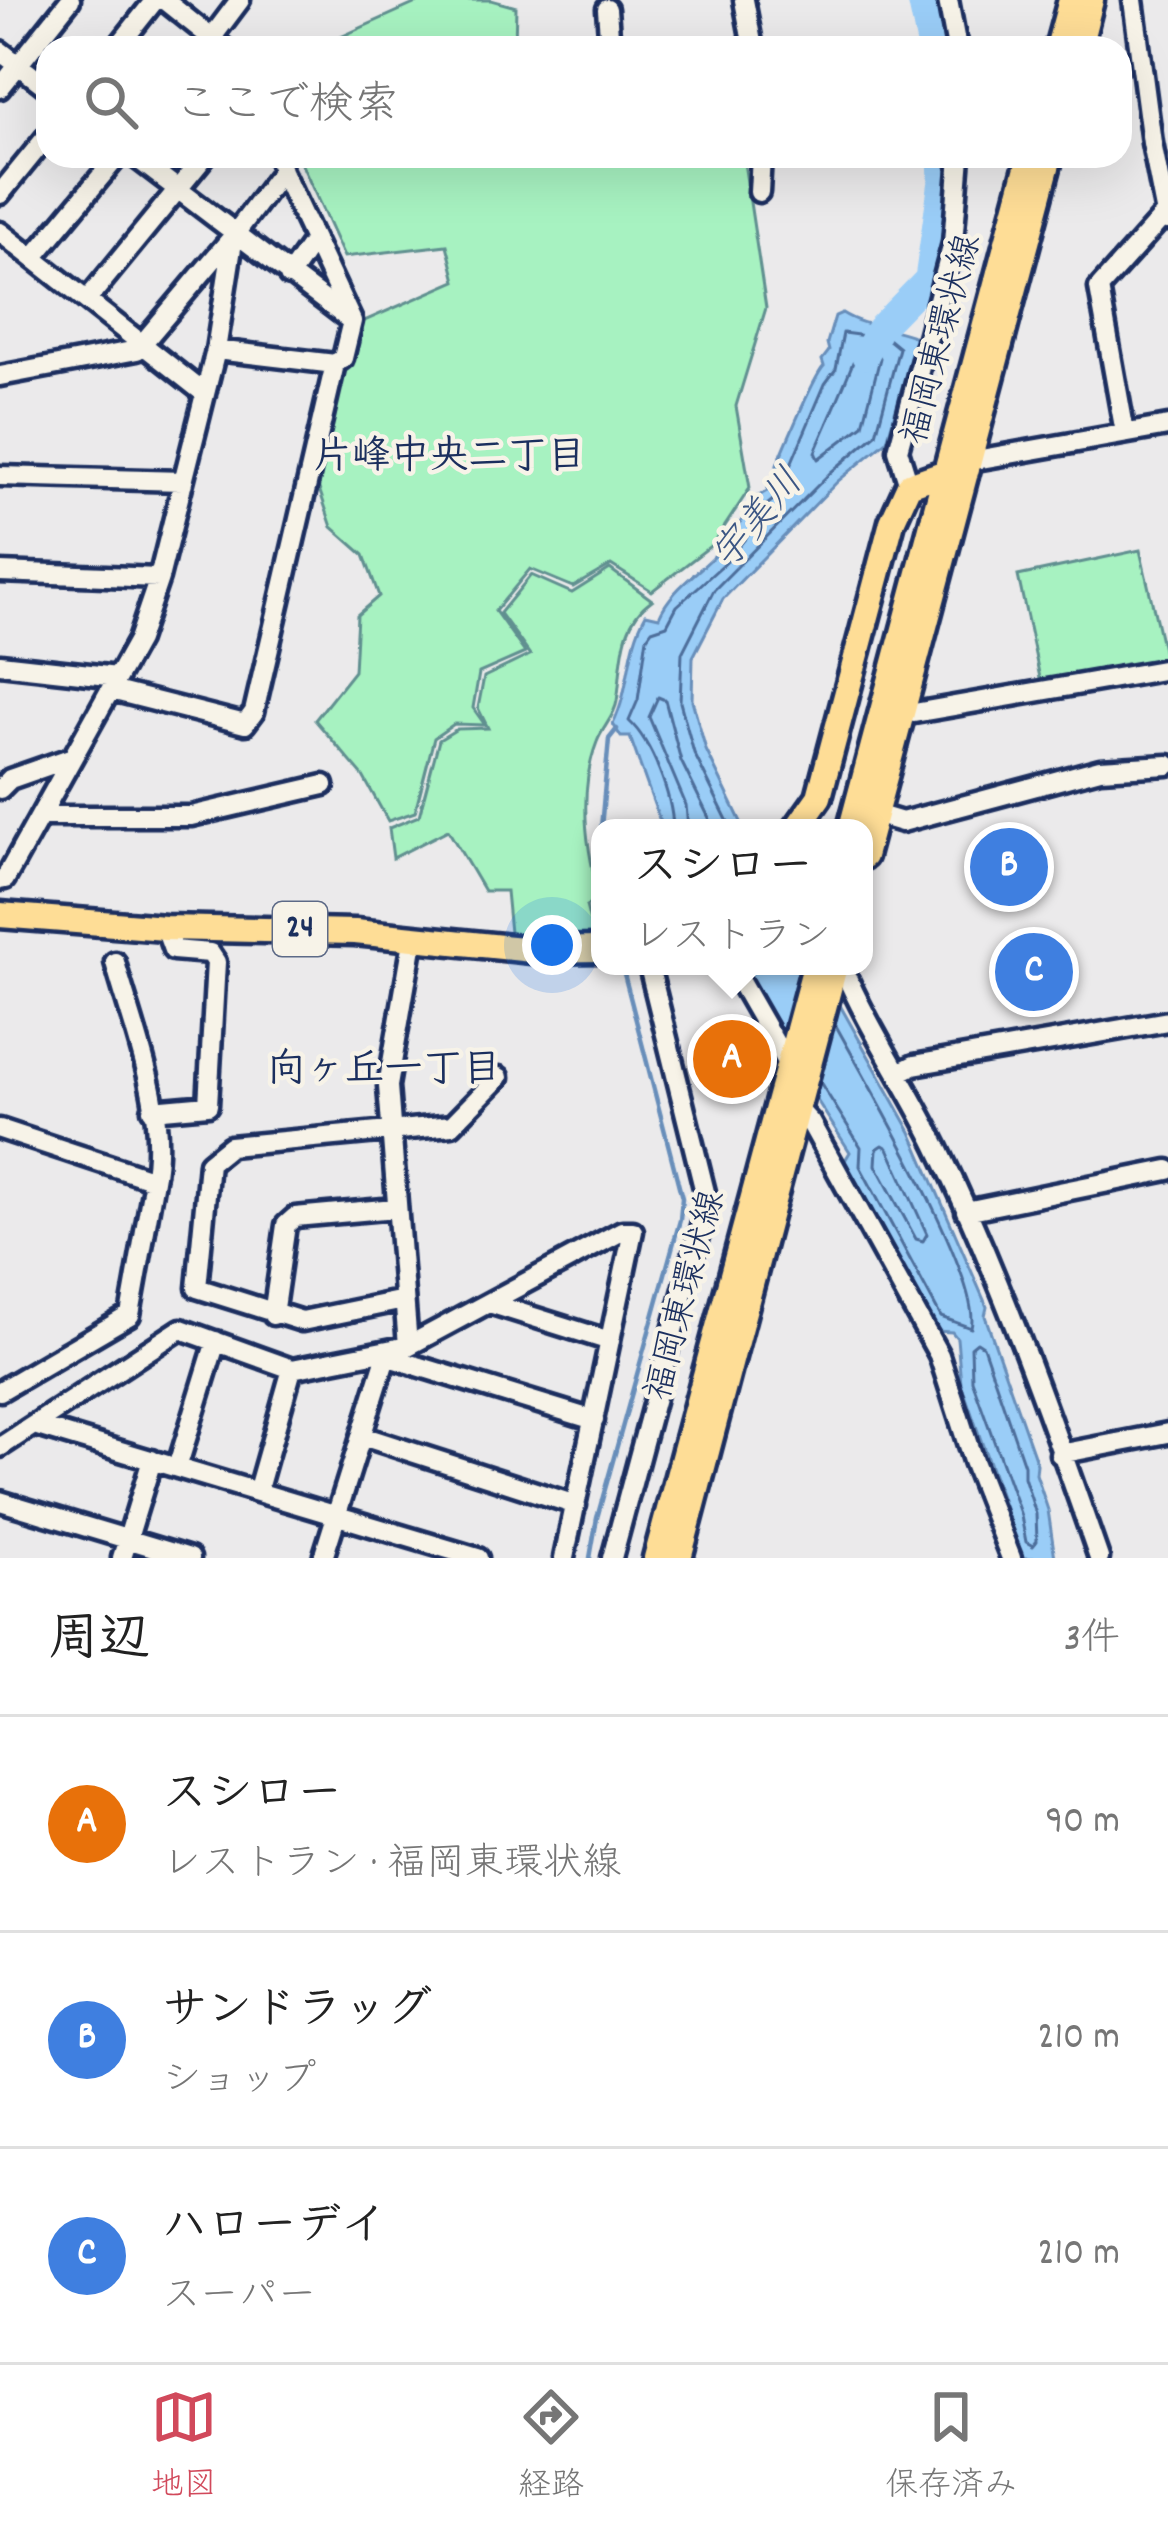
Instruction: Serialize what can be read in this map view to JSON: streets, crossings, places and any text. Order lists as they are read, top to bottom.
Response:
{
  "streets": {
    "main road": ["福岡東環状線", "24"]
  },
  "districts": ["片峰中央二丁目", "向ヶ丘一丁目"],
  "water": ["宇美川"],
  "page": {
    "search": "ここで検索",
    "popup": ["スシロー", "レストラン"],
    "pins": ["B", "C", "A"],
    "heading": ["周辺", "3件"],
    "list": [
      {
        "mark": "A",
        "name": "スシロー",
        "note": "レストラン · 福岡東環状線",
        "value": "90 m"
      },
      {
        "mark": "B",
        "name": "サンドラッグ",
        "note": "ショップ",
        "value": "210 m"
      },
      {
        "mark": "C",
        "name": "ハローデイ",
        "note": "スーパー",
        "value": "210 m"
      }
    ],
    "nav": ["地図", "経路", "保存済み"]
  }
}
